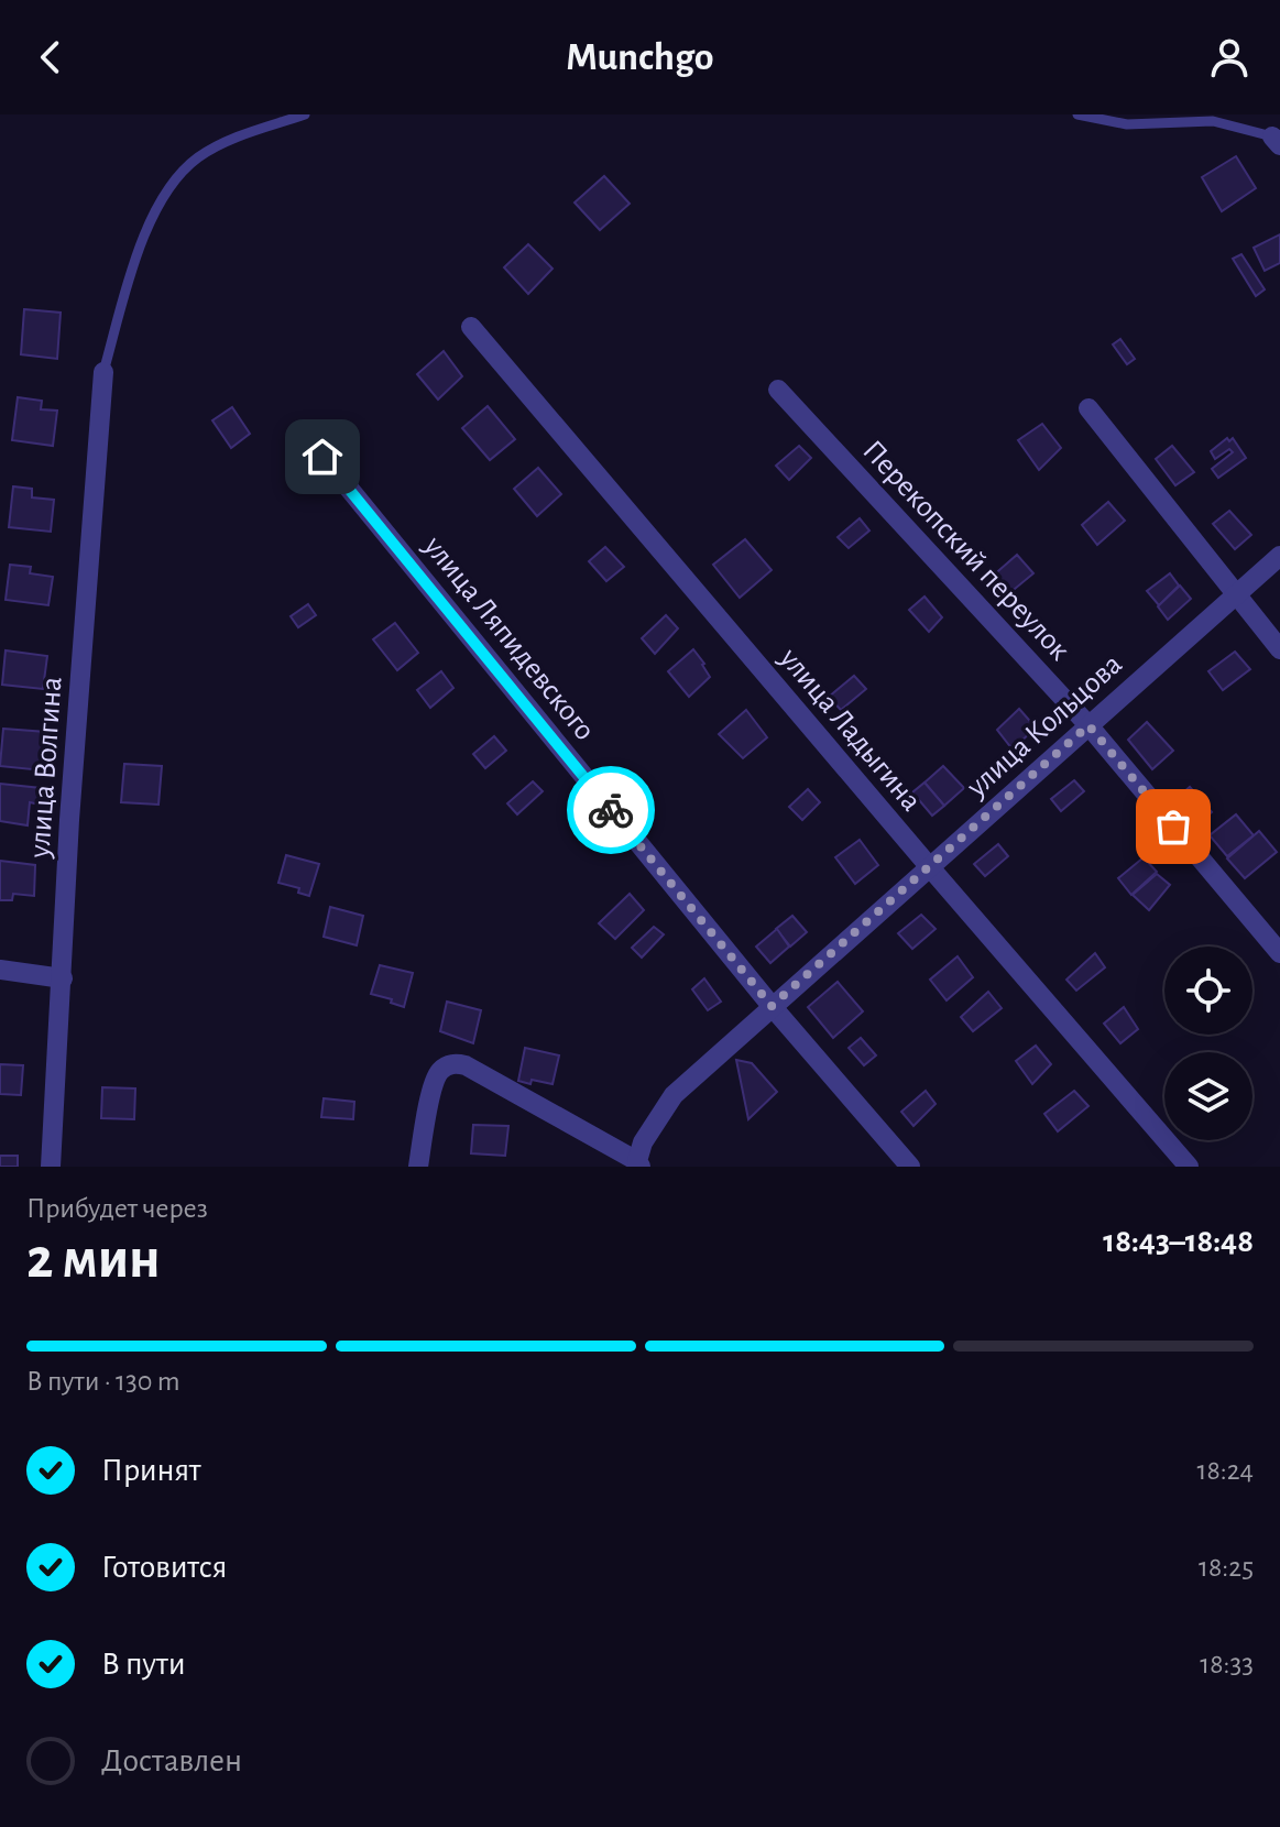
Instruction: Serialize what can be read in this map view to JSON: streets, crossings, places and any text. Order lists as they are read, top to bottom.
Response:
{
  "streets": {
    "street": [
      "Перекопский переулок",
      "улица Ляпидевского",
      "улица Кольцова",
      "улица Ладыгина",
      "улица Волгина"
    ]
  },
  "crossings": [
    ["Перекопский переулок", "улица Кольцова"],
    ["улица Ляпидевского", "улица Кольцова"],
    ["улица Кольцова", "улица Ладыгина"]
  ],
  "page": {
    "header": "Munchgo",
    "heading": ["2 мин", "Прибудет через", "18:43–18:48"],
    "bar": "В пути · 130 m",
    "list": [
      ["Принят", "18:24"],
      ["Готовится", "18:25"],
      ["В пути", "18:33"],
      "Доставлен"
    ]
  }
}
